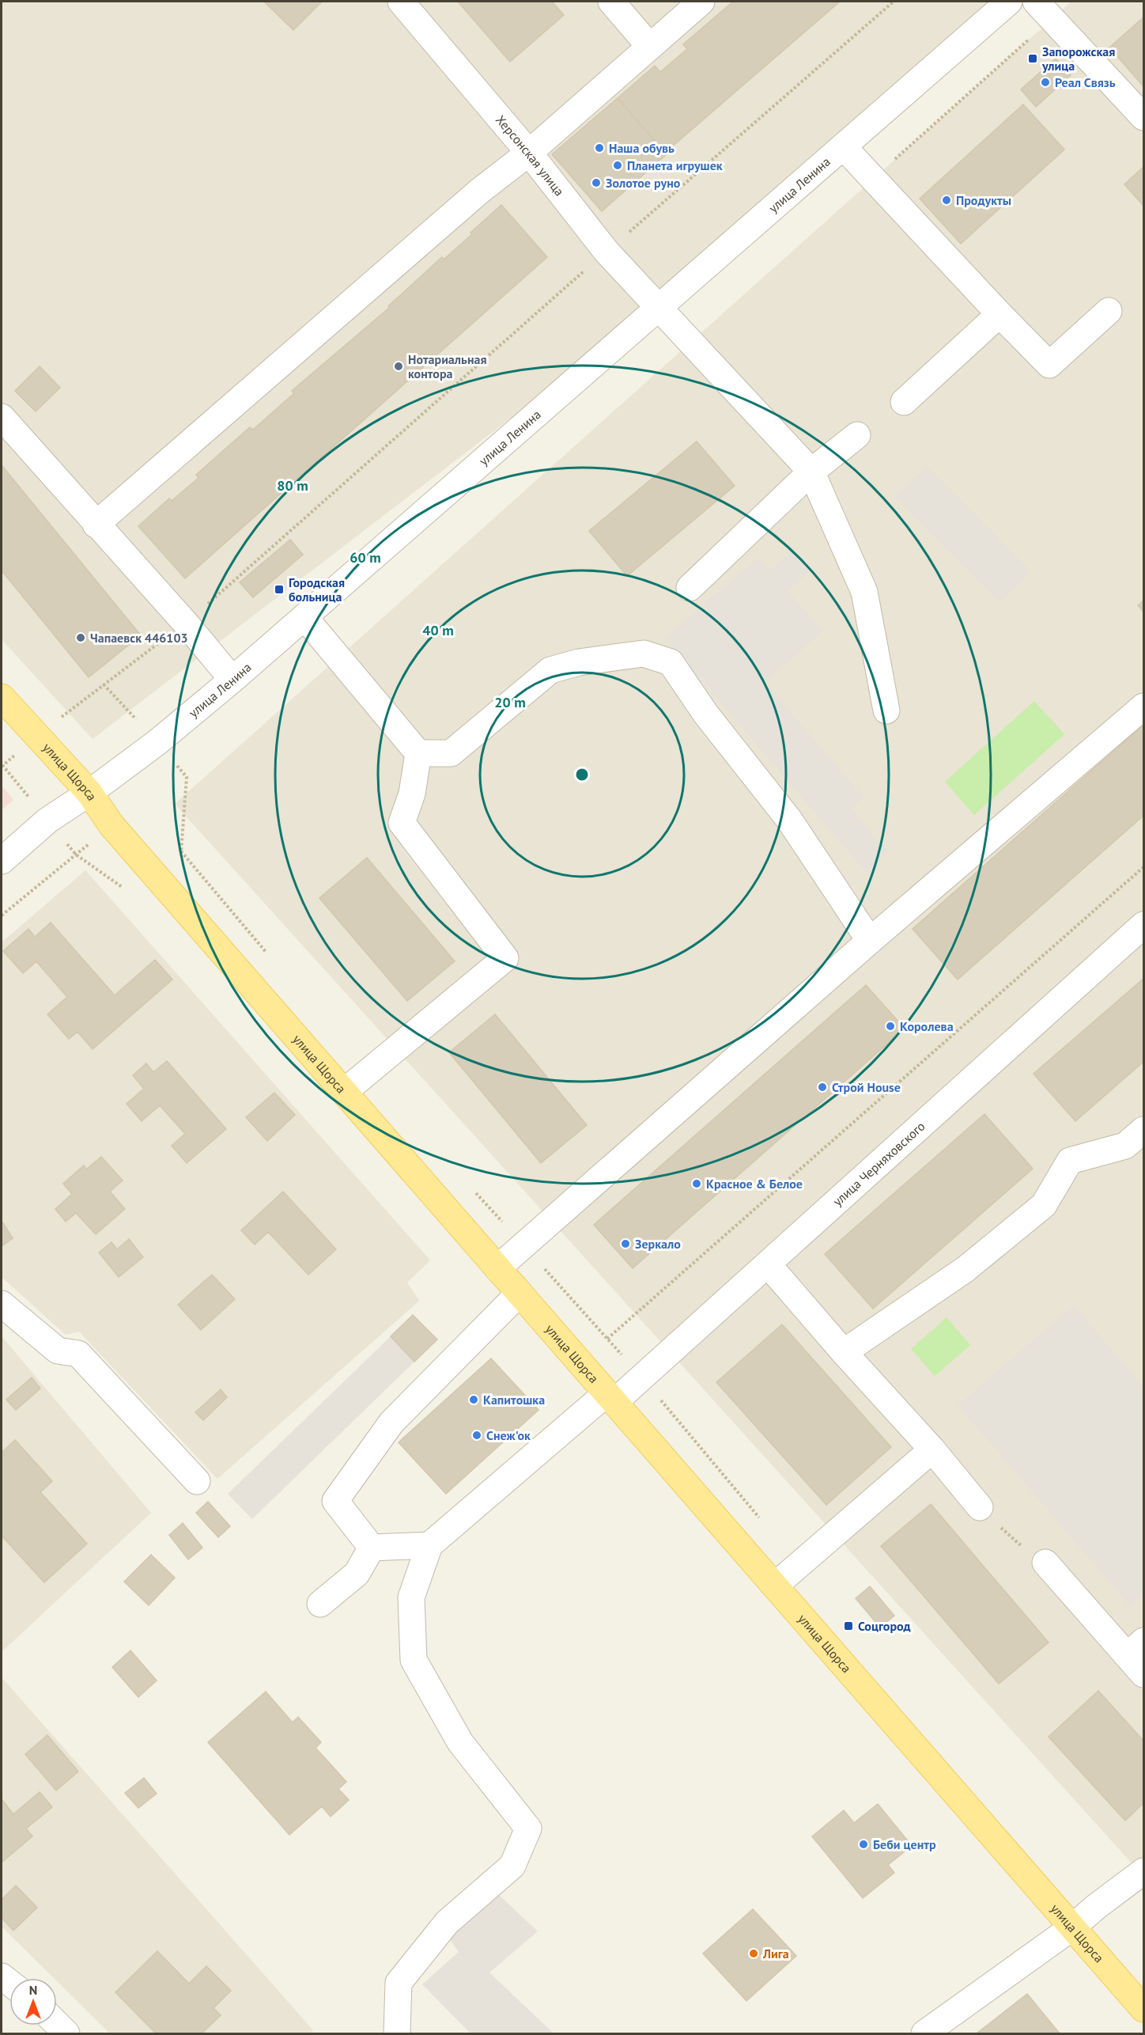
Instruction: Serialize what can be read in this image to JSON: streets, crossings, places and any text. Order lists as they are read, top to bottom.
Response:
{
  "streets": {
    "main road": ["улица Щорса"],
    "street": ["Херсонская улица", "улица Ленина", "улица Черняховского"]
  },
  "crossings": [
    ["Херсонская улица", "улица Ленина"],
    ["улица Ленина", "улица Щорса"],
    ["улица Щорса", "улица Черняховского"]
  ],
  "places": {
    "transit": ["Запорожская улица", "Городская больница", "Соцгород"],
    "other": [
      "Реал Связь",
      "Наша обувь",
      "Планета игрушек",
      "Золотое руно",
      "Продукты",
      "Нотариальная контора",
      "Чапаевск 446103",
      "Королева",
      "Строй House",
      "Красное & Белое",
      "Зеркало",
      "Капитошка",
      "Снеж'ок",
      "Беби центр",
      "Лига"
    ]
  },
  "north": "top",
  "rings": [
    "80 m",
    "60 m",
    "40 m",
    "20 m"
  ]
}
